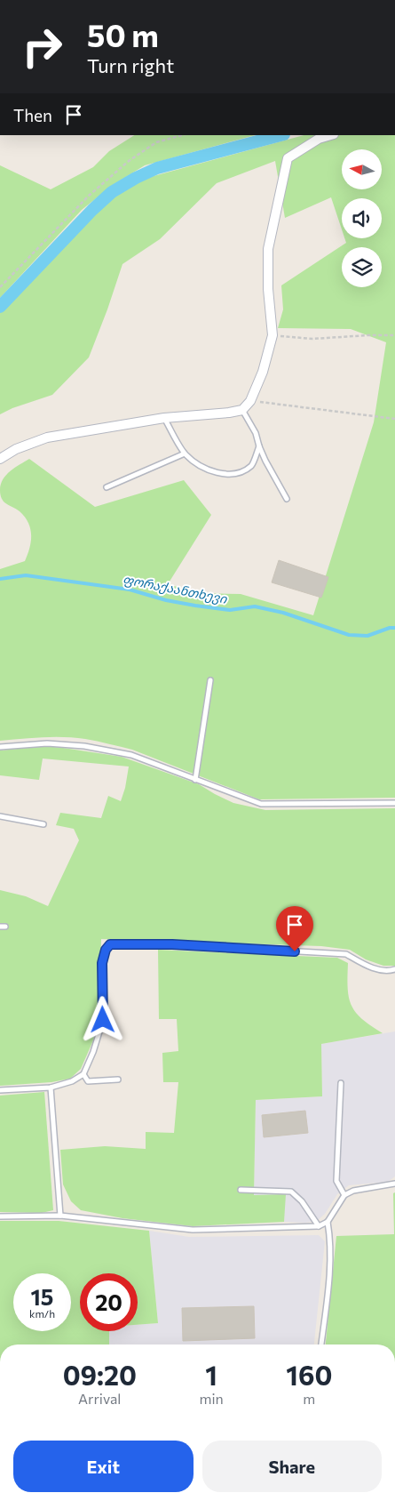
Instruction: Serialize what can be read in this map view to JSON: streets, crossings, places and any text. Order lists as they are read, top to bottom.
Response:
{
  "water": ["ფორაქაანთხევი"],
  "north": "left",
  "page": {
    "turn": ["50 m", "Turn right"],
    "then": "Then",
    "speed": "15 km/h",
    "limit": "20",
    "eta": [
      "09:20",
      "Arrival",
      "1",
      "min",
      "160",
      "m"
    ],
    "buttons": ["Exit", "Share"]
  }
}
